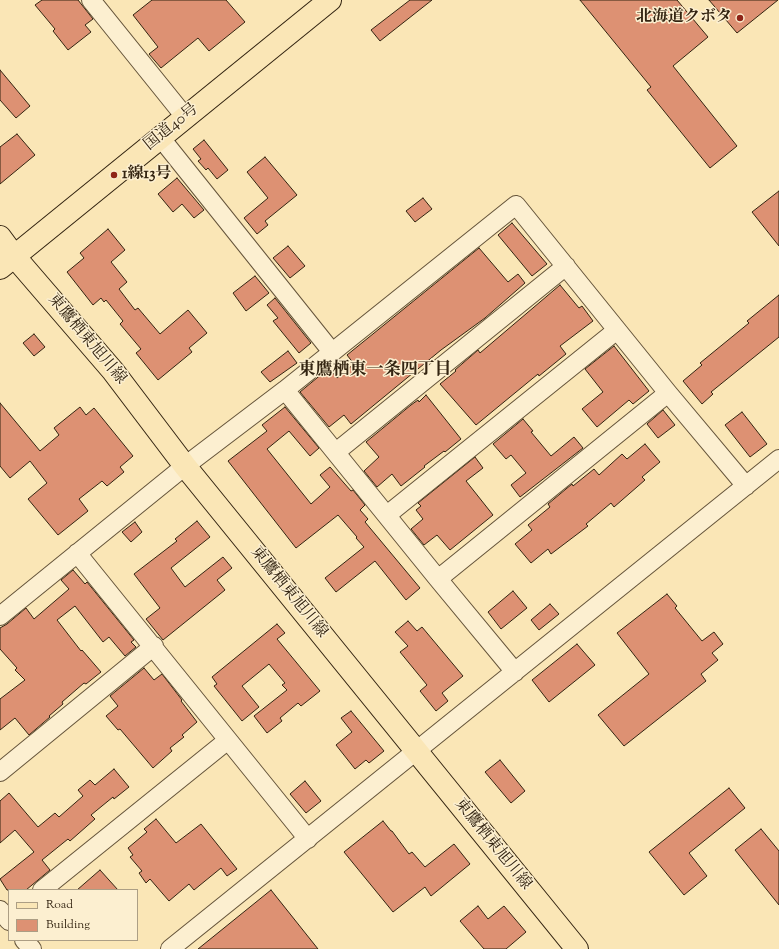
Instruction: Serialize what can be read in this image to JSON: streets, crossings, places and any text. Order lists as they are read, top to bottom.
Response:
{
  "streets": {
    "main road": ["国道40号", "東鷹栖東旭川線"]
  },
  "crossings": [
    ["国道40号", "東鷹栖東旭川線"]
  ],
  "districts": ["東鷹栖東一条四丁目"],
  "places": ["北海道クボタ", "1線13号"],
  "legend": ["Road", "Building"]
}
